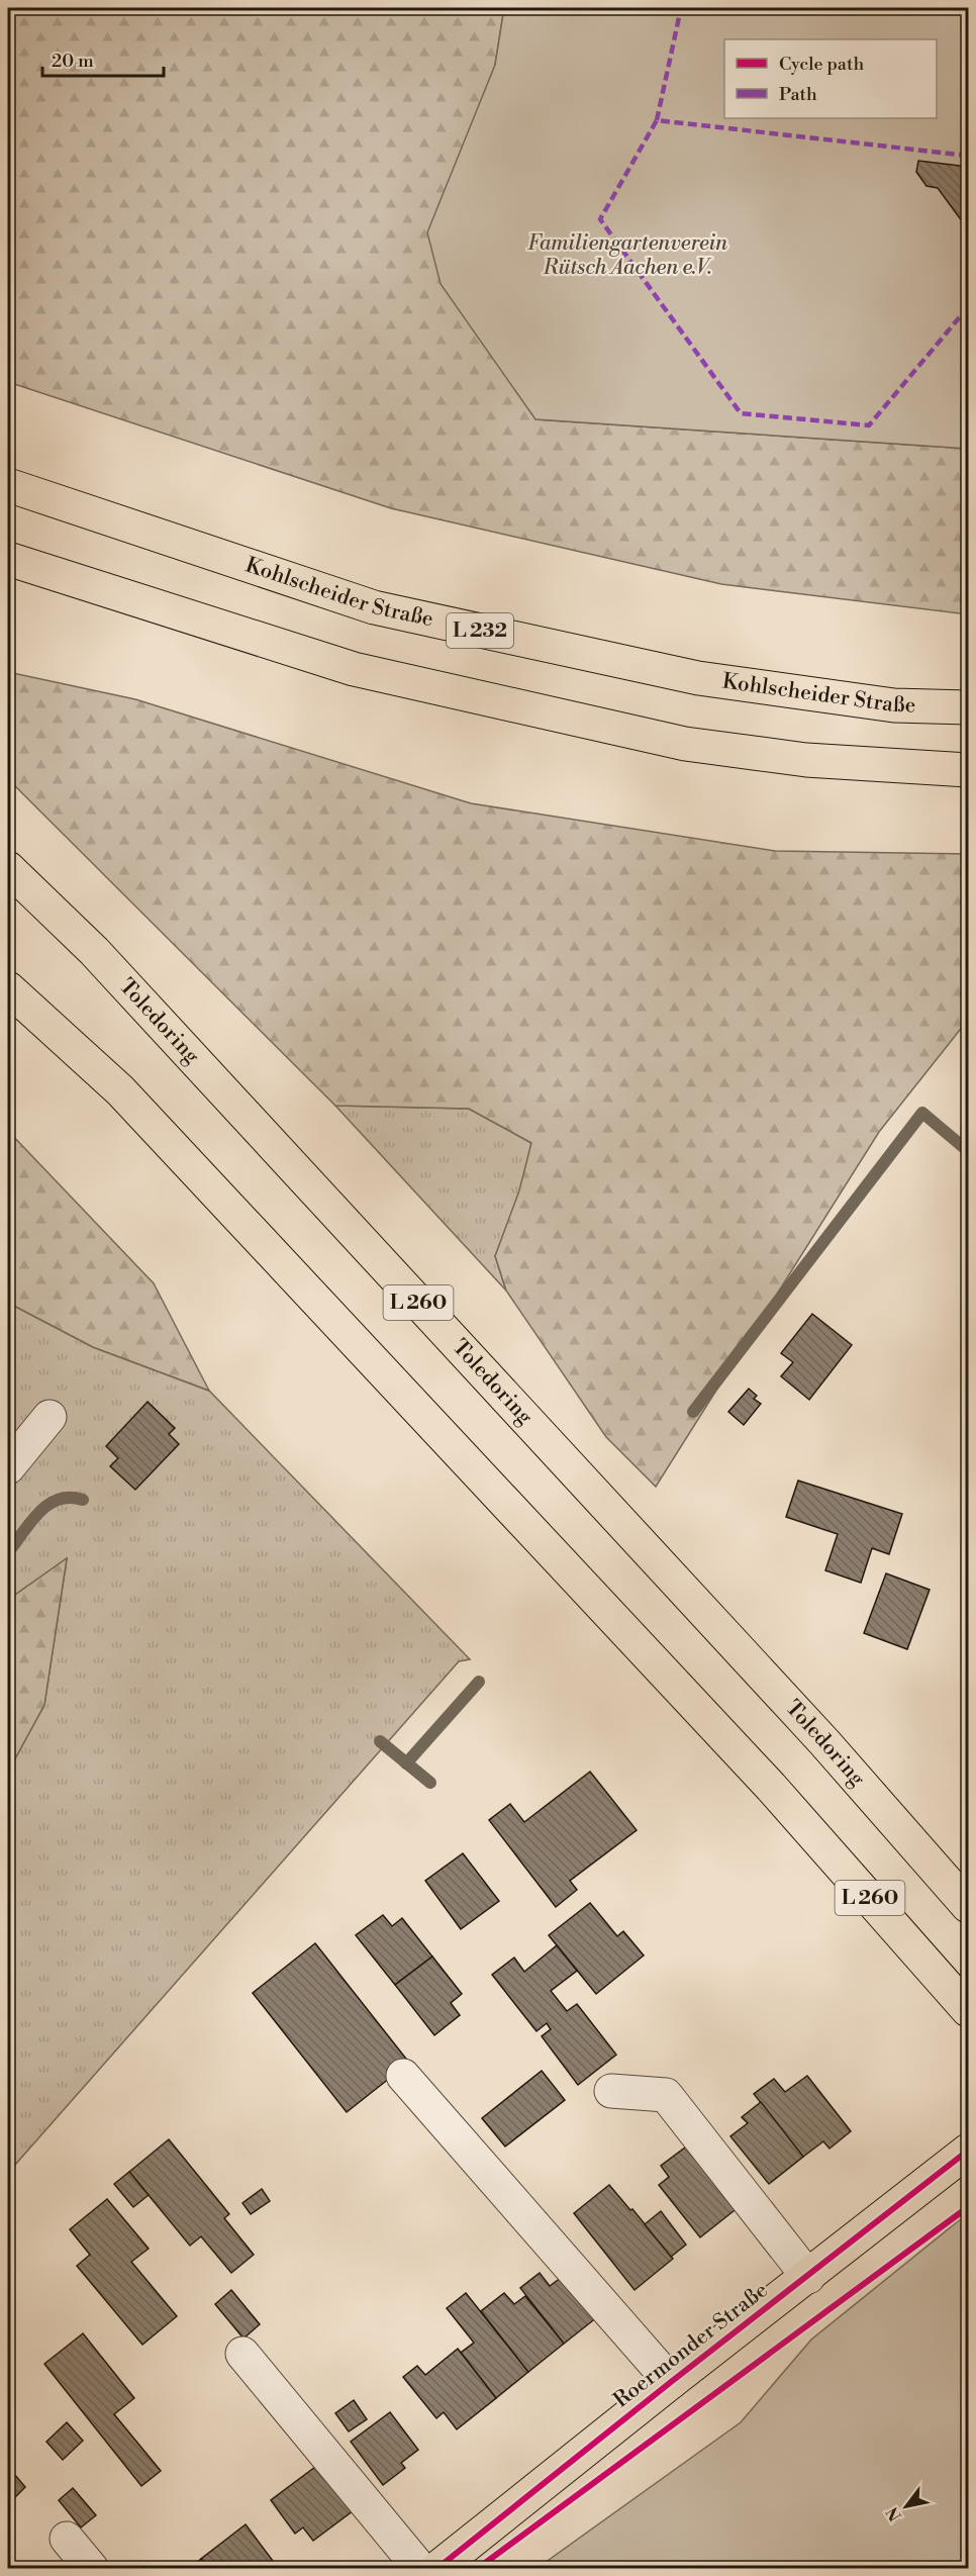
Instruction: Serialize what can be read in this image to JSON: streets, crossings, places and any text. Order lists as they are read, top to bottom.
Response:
{
  "streets": {
    "main road": [
      "Kohlscheider Straße",
      "L 232",
      "Toledoring",
      "L 260",
      "Roermonder Straße"
    ]
  },
  "parks": ["Familiengartenverein Rütsch Aachen e.V."],
  "legend": ["Cycle path", "Path"],
  "scale_bar": "20 m",
  "north": "bottom left"
}
